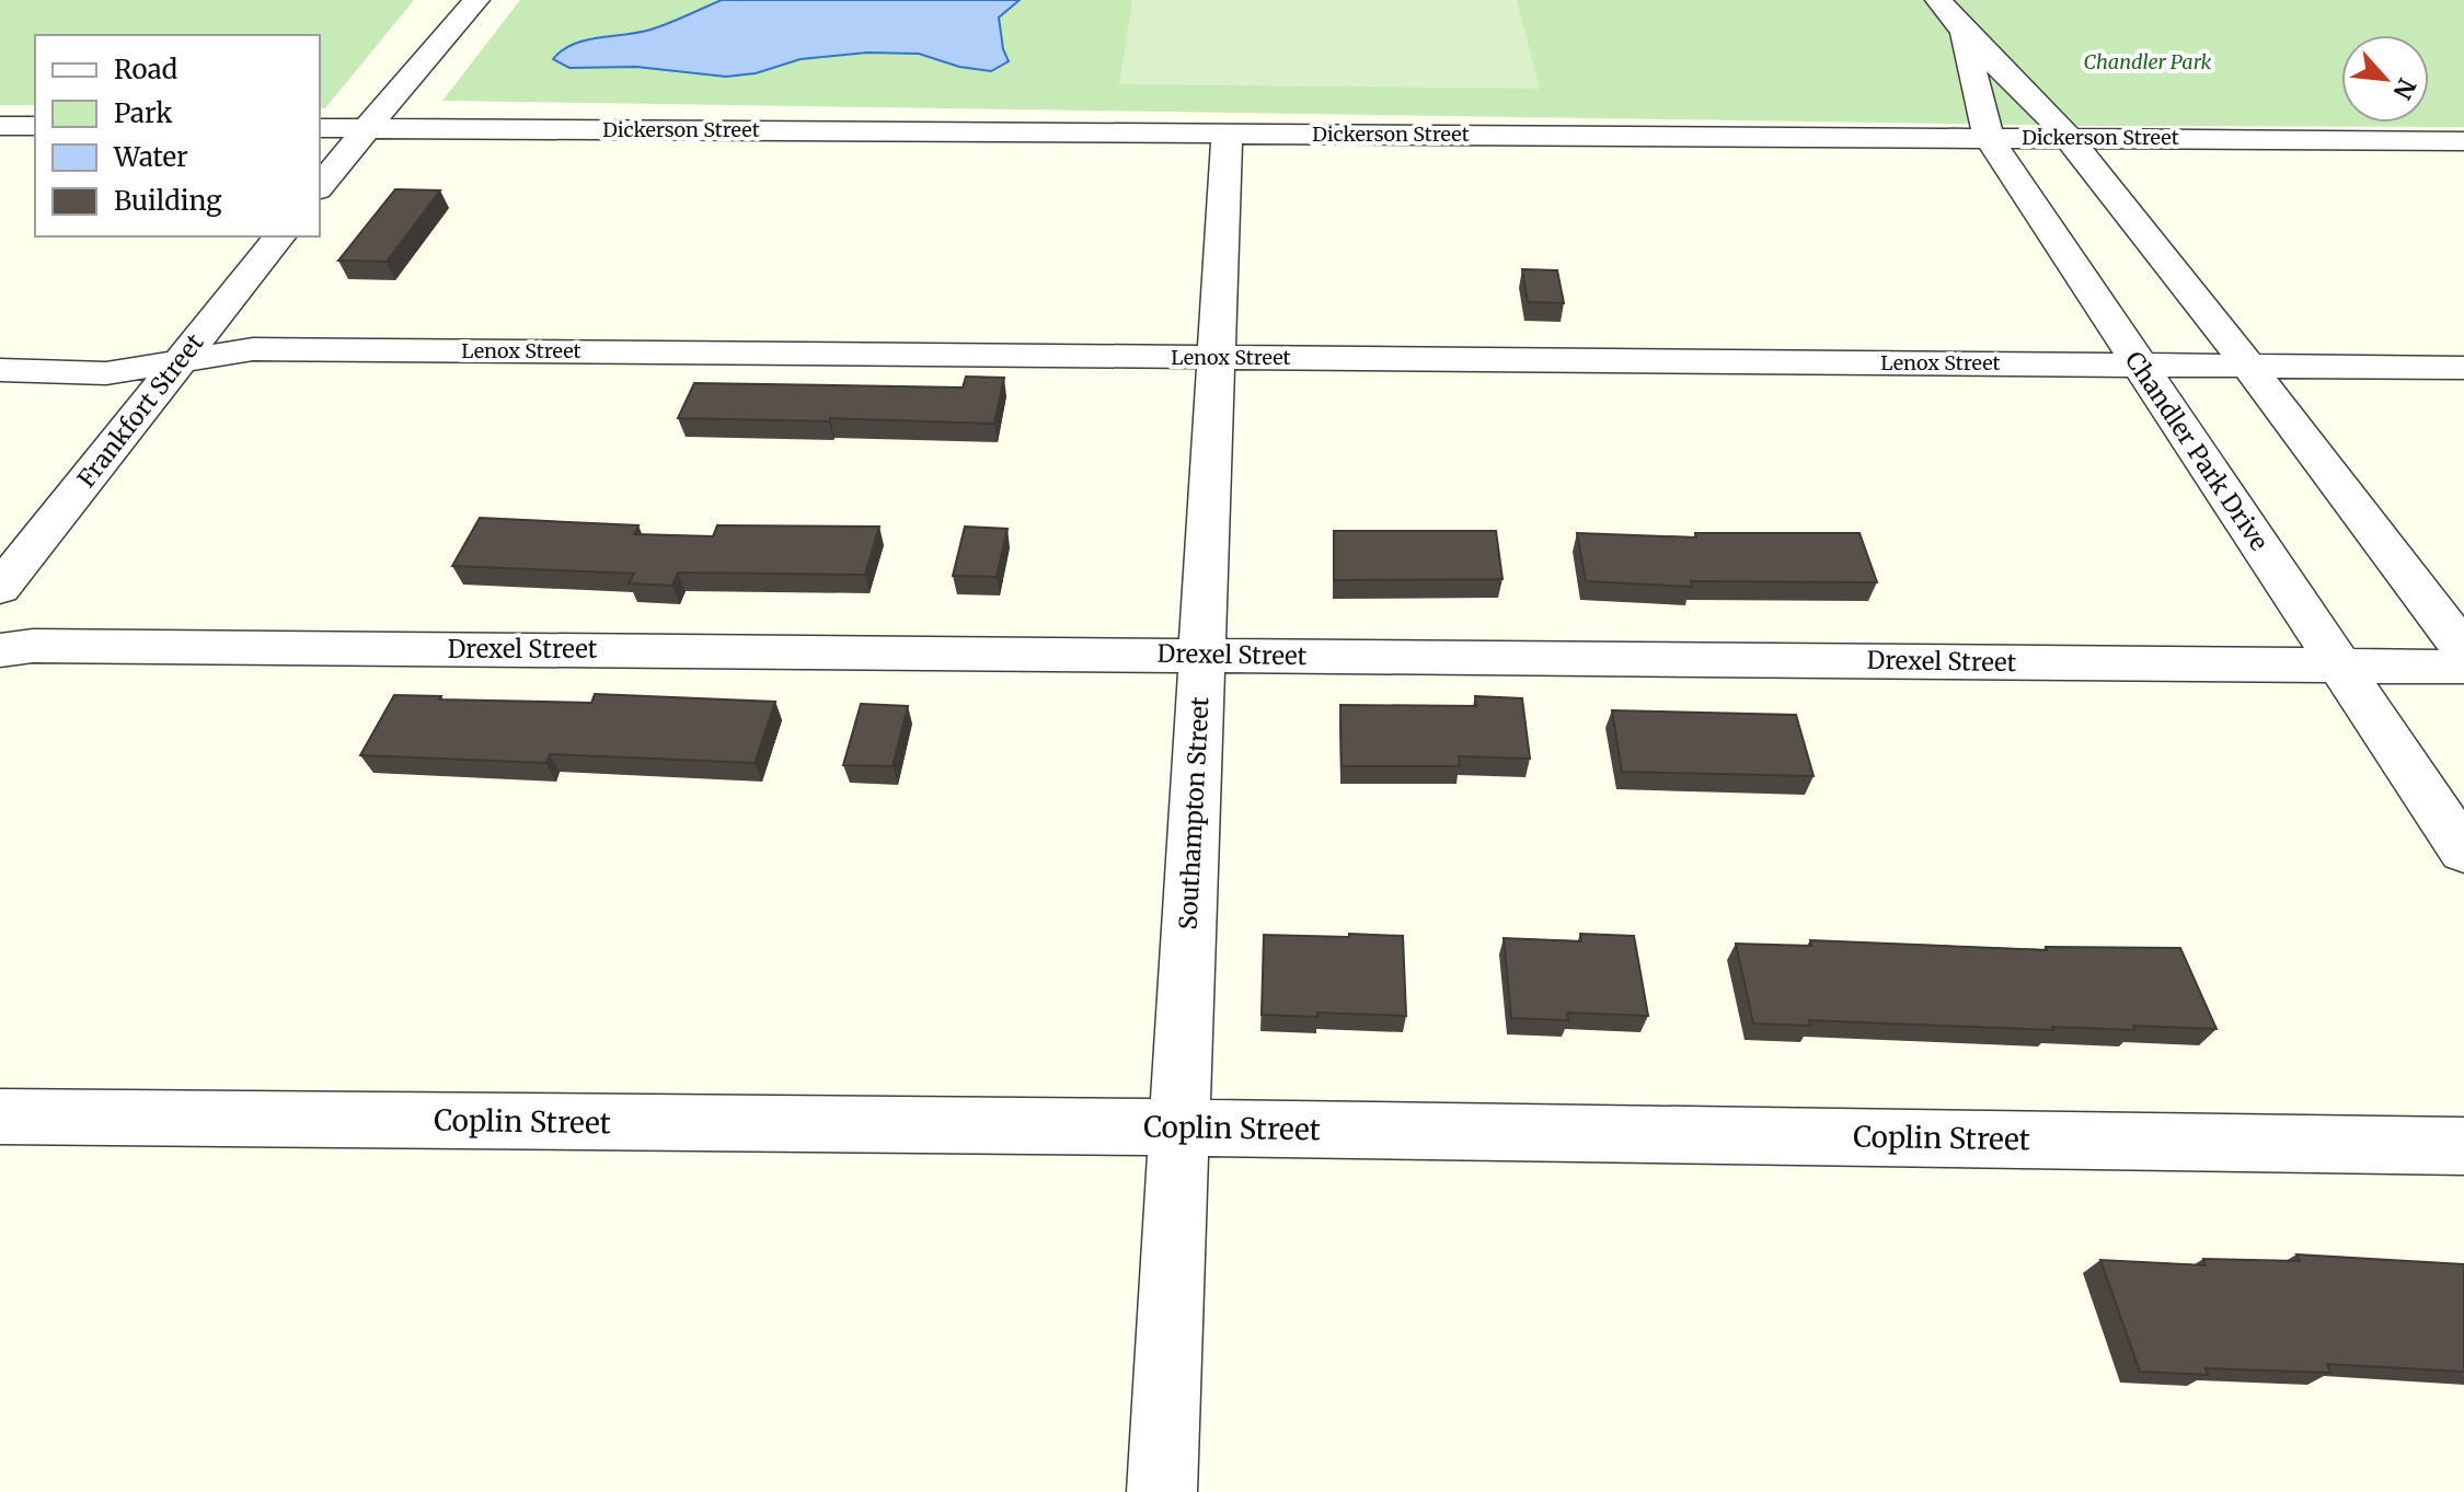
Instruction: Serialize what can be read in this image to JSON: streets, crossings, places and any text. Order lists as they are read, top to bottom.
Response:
{
  "streets": {
    "street": [
      "Dickerson Street",
      "Lenox Street",
      "Frankfort Street",
      "Chandler Park Drive",
      "Drexel Street",
      "Southampton Street",
      "Coplin Street"
    ]
  },
  "crossings": [
    ["Dickerson Street", "Chandler Park Drive"],
    ["Dickerson Street", "Southampton Street"],
    ["Lenox Street", "Frankfort Street"],
    ["Lenox Street", "Chandler Park Drive"],
    ["Lenox Street", "Southampton Street"],
    ["Chandler Park Drive", "Drexel Street"],
    ["Drexel Street", "Southampton Street"],
    ["Southampton Street", "Coplin Street"]
  ],
  "parks": ["Chandler Park"],
  "legend": [
    "Road",
    "Park",
    "Water",
    "Building"
  ],
  "north": "bottom right"
}
